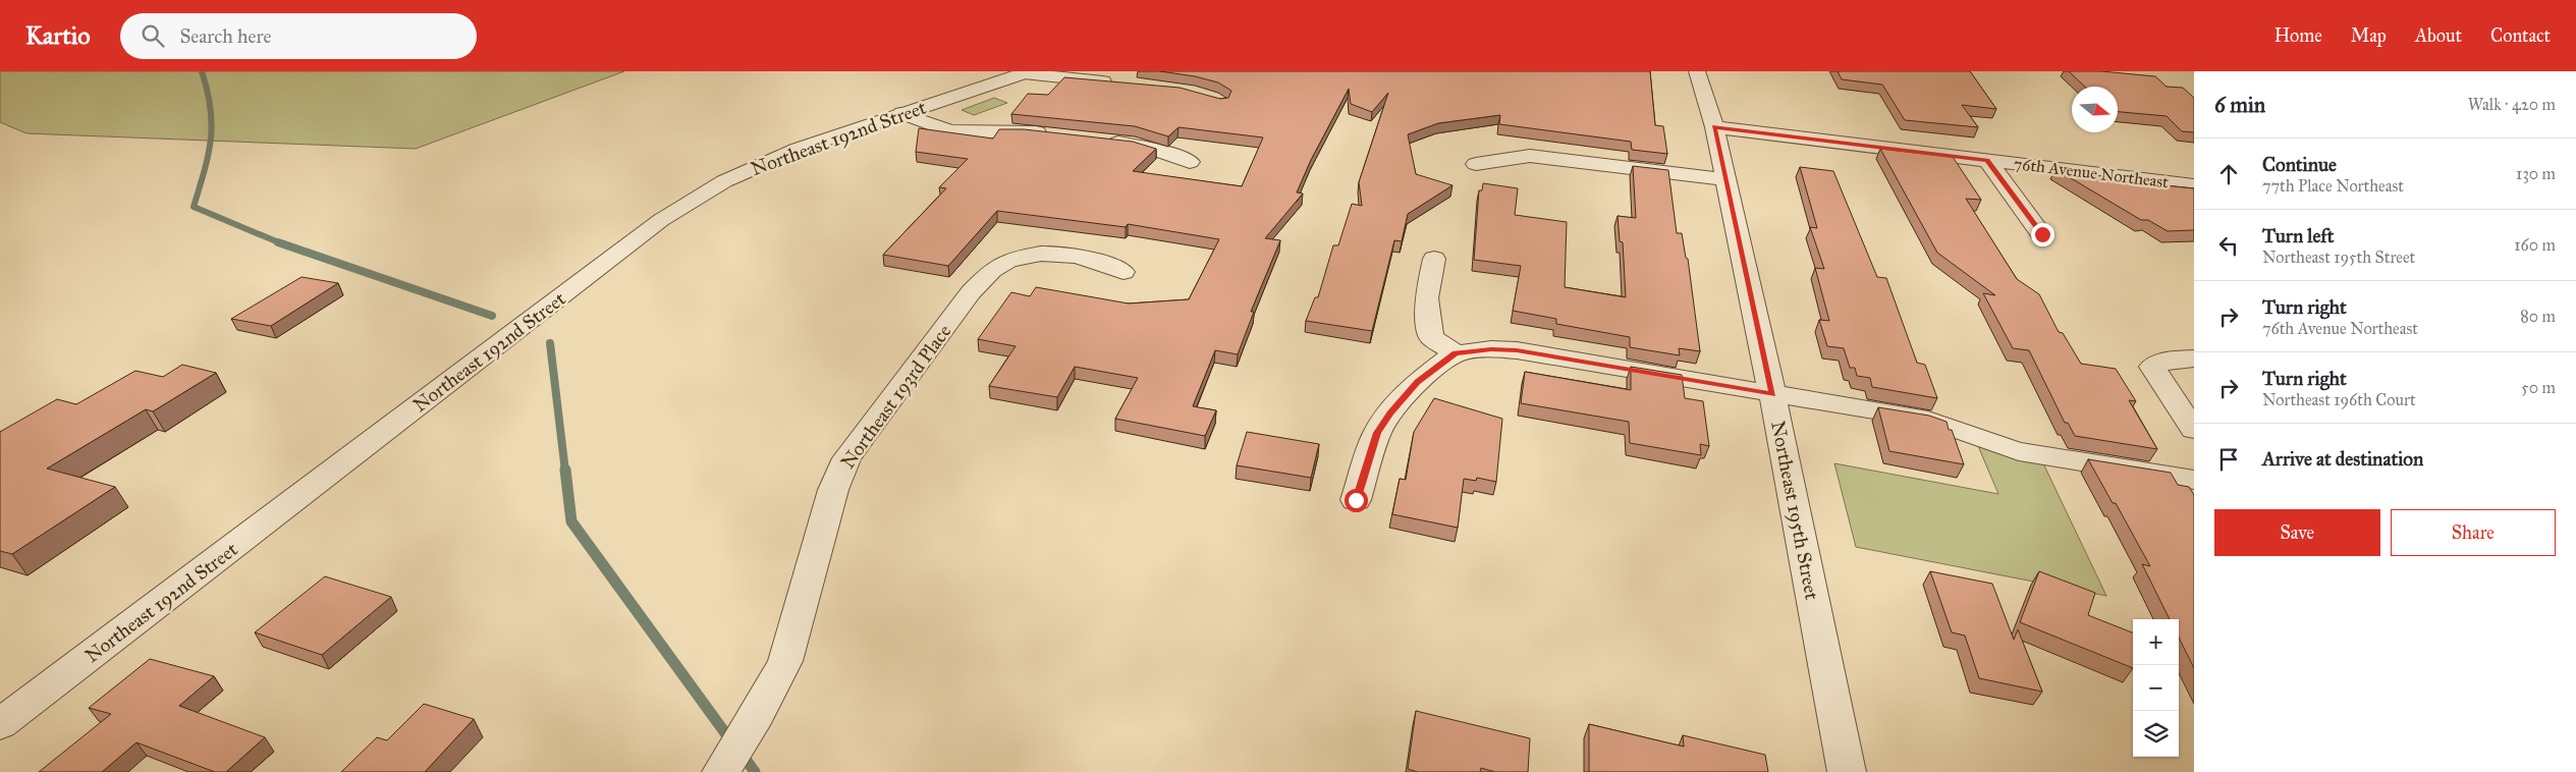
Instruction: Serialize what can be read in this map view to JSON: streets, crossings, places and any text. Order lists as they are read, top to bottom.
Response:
{
  "streets": {
    "street": [
      "Northeast 192nd Street",
      "76th Avenue Northeast",
      "Northeast 193rd Place",
      "Northeast 195th Street"
    ]
  },
  "crossings": [
    ["76th Avenue Northeast", "Northeast 195th Street"]
  ],
  "north": "right",
  "page": {
    "header": "Kartio",
    "search": "Search here",
    "nav": [
      "Home",
      "Map",
      "About",
      "Contact"
    ],
    "heading": ["6 min", "Walk · 420 m"],
    "list": [
      ["Continue", "77th Place Northeast", "130 m"],
      ["Turn left", "Northeast 195th Street", "160 m"],
      ["Turn right", "76th Avenue Northeast", "80 m"],
      ["Turn right", "Northeast 196th Court", "50 m"],
      "Arrive at destination"
    ],
    "buttons": ["Save", "Share"],
    "map_buttons": ["+", "−"]
  }
}
